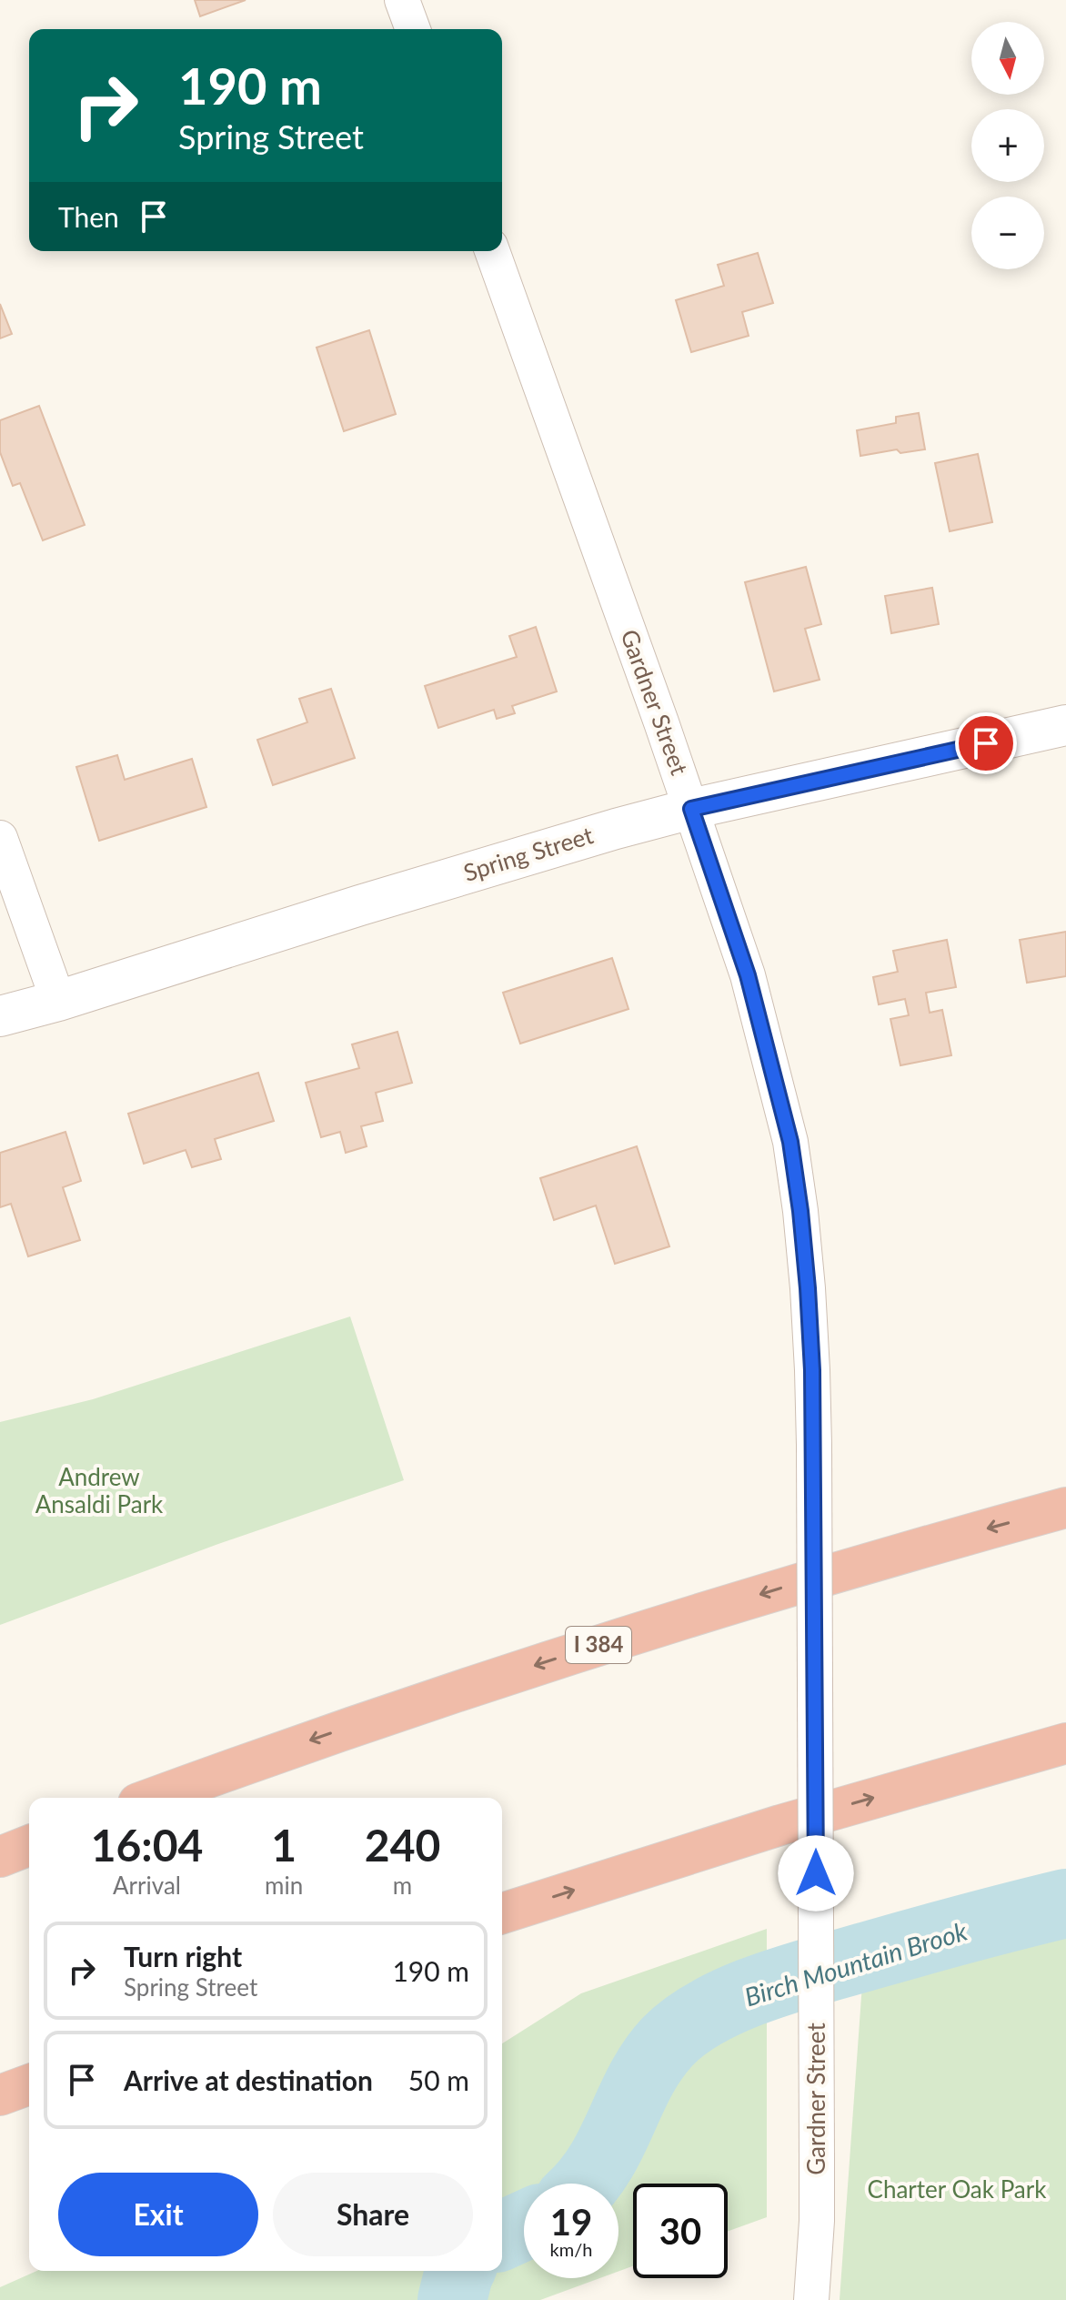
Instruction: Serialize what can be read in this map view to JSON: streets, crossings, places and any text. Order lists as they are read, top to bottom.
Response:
{
  "streets": {
    "highway": ["I 384"],
    "street": ["Gardner Street", "Spring Street"]
  },
  "crossings": [
    ["Gardner Street", "Spring Street"]
  ],
  "water": ["Birch Mountain Brook"],
  "parks": ["Andrew Ansaldi Park", "Charter Oak Park"],
  "north": "bottom",
  "page": {
    "map_buttons": ["+", "−"],
    "turn": ["190 m", "Spring Street"],
    "then": "Then",
    "eta": [
      "16:04",
      "Arrival",
      "1",
      "min",
      "240",
      "m"
    ],
    "list": [
      {
        "name": "Turn right",
        "note": "Spring Street",
        "value": "190 m"
      },
      {
        "name": "Arrive at destination",
        "value": "50 m"
      }
    ],
    "buttons": ["Exit", "Share"],
    "speed": "19 km/h",
    "limit": "30"
  }
}
